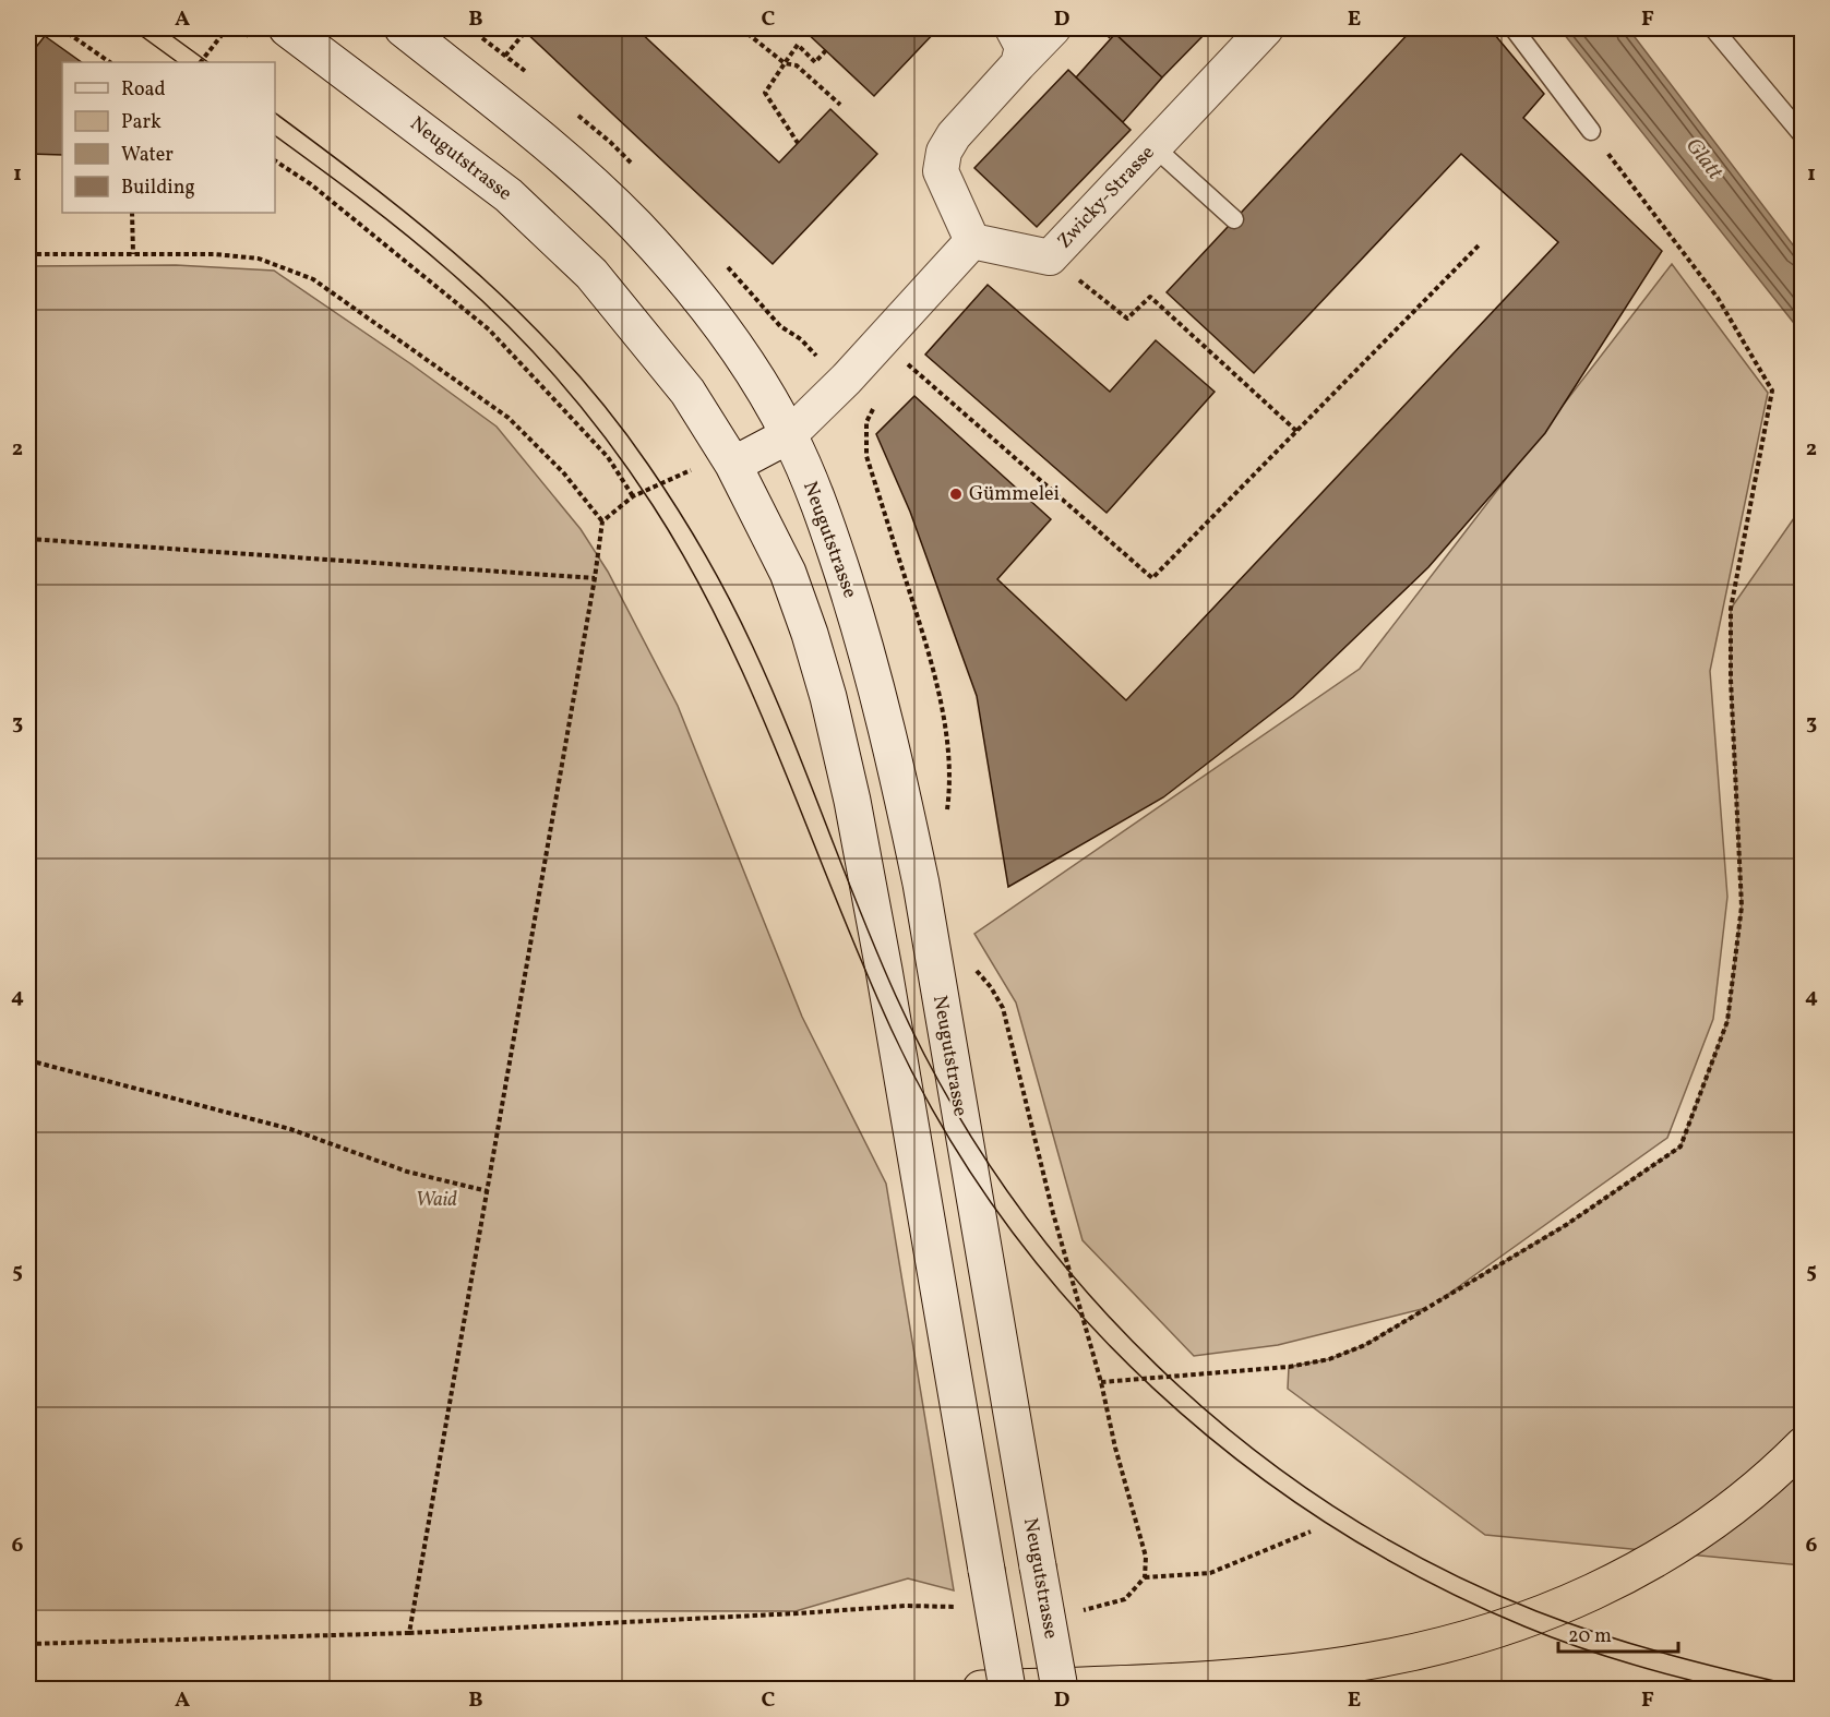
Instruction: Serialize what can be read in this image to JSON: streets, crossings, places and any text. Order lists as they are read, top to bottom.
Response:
{
  "streets": {
    "main road": ["Neugutstrasse"],
    "street": ["Zwicky-Strasse"]
  },
  "water": ["Glatt"],
  "parks": ["Waid"],
  "places": ["Gümmelei"],
  "legend": [
    "Road",
    "Park",
    "Water",
    "Building"
  ],
  "scale_bar": "20 m",
  "grid": {
    "columns": [
      "A",
      "B",
      "C",
      "D",
      "E",
      "F"
    ],
    "rows": [
      "1",
      "2",
      "3",
      "4",
      "5",
      "6"
    ]
  }
}
